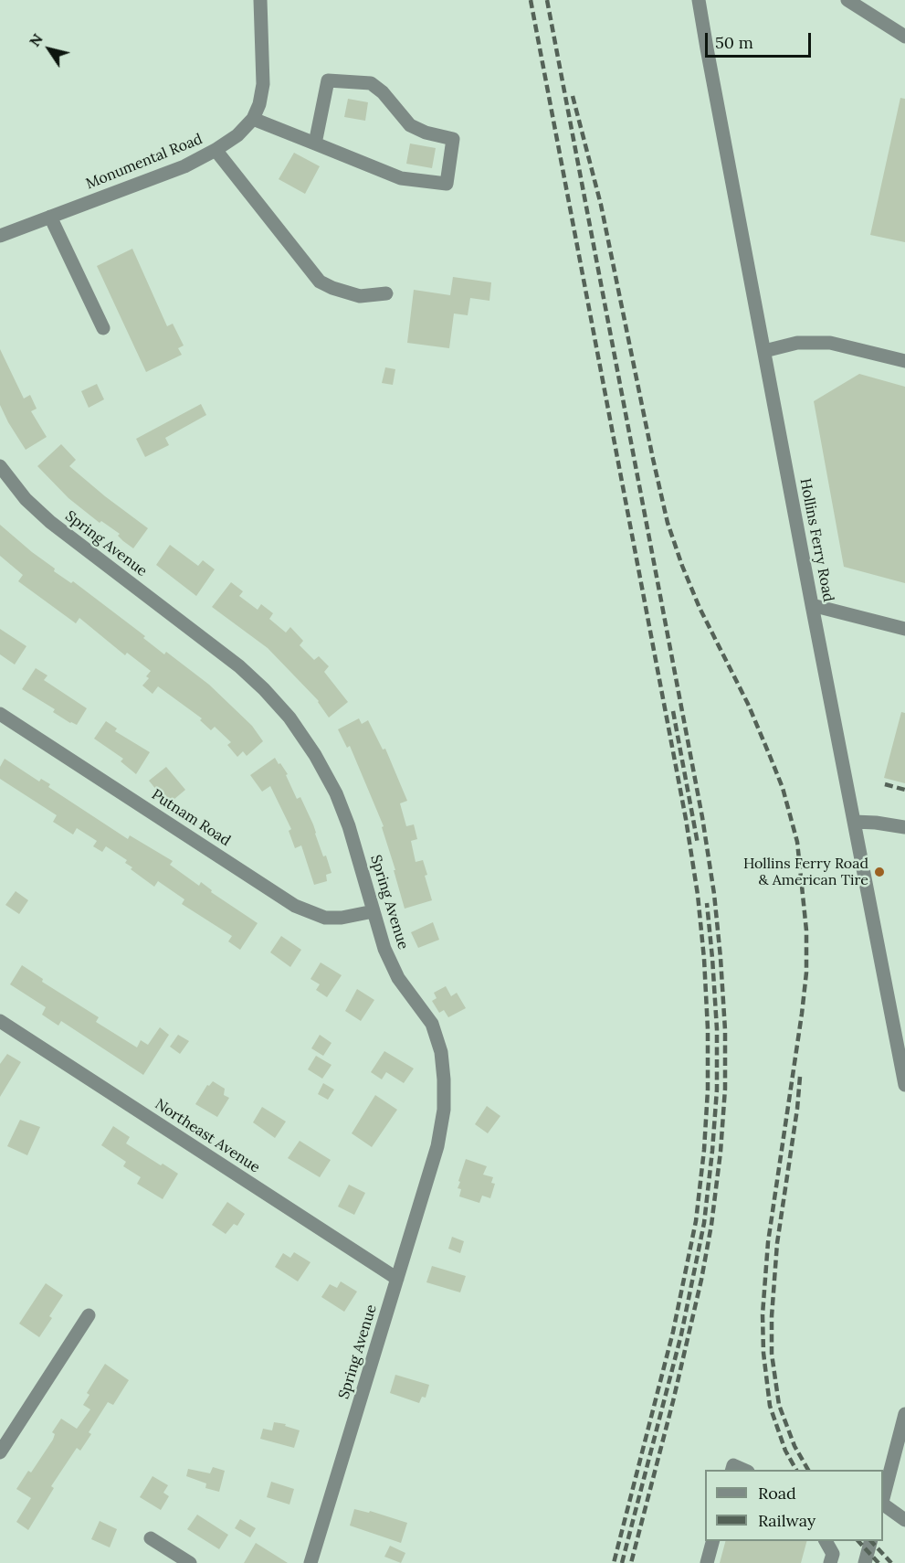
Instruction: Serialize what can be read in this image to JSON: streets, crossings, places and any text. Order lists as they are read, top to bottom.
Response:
{
  "streets": {
    "street": [
      "Monumental Road",
      "Hollins Ferry Road",
      "Spring Avenue",
      "Putnam Road",
      "Northeast Avenue"
    ]
  },
  "crossings": [
    ["Spring Avenue", "Putnam Road"],
    ["Spring Avenue", "Northeast Avenue"]
  ],
  "places": ["Hollins Ferry Road & American Tire"],
  "legend": ["Road", "Railway"],
  "scale_bar": "50 m",
  "north": "top left"
}
